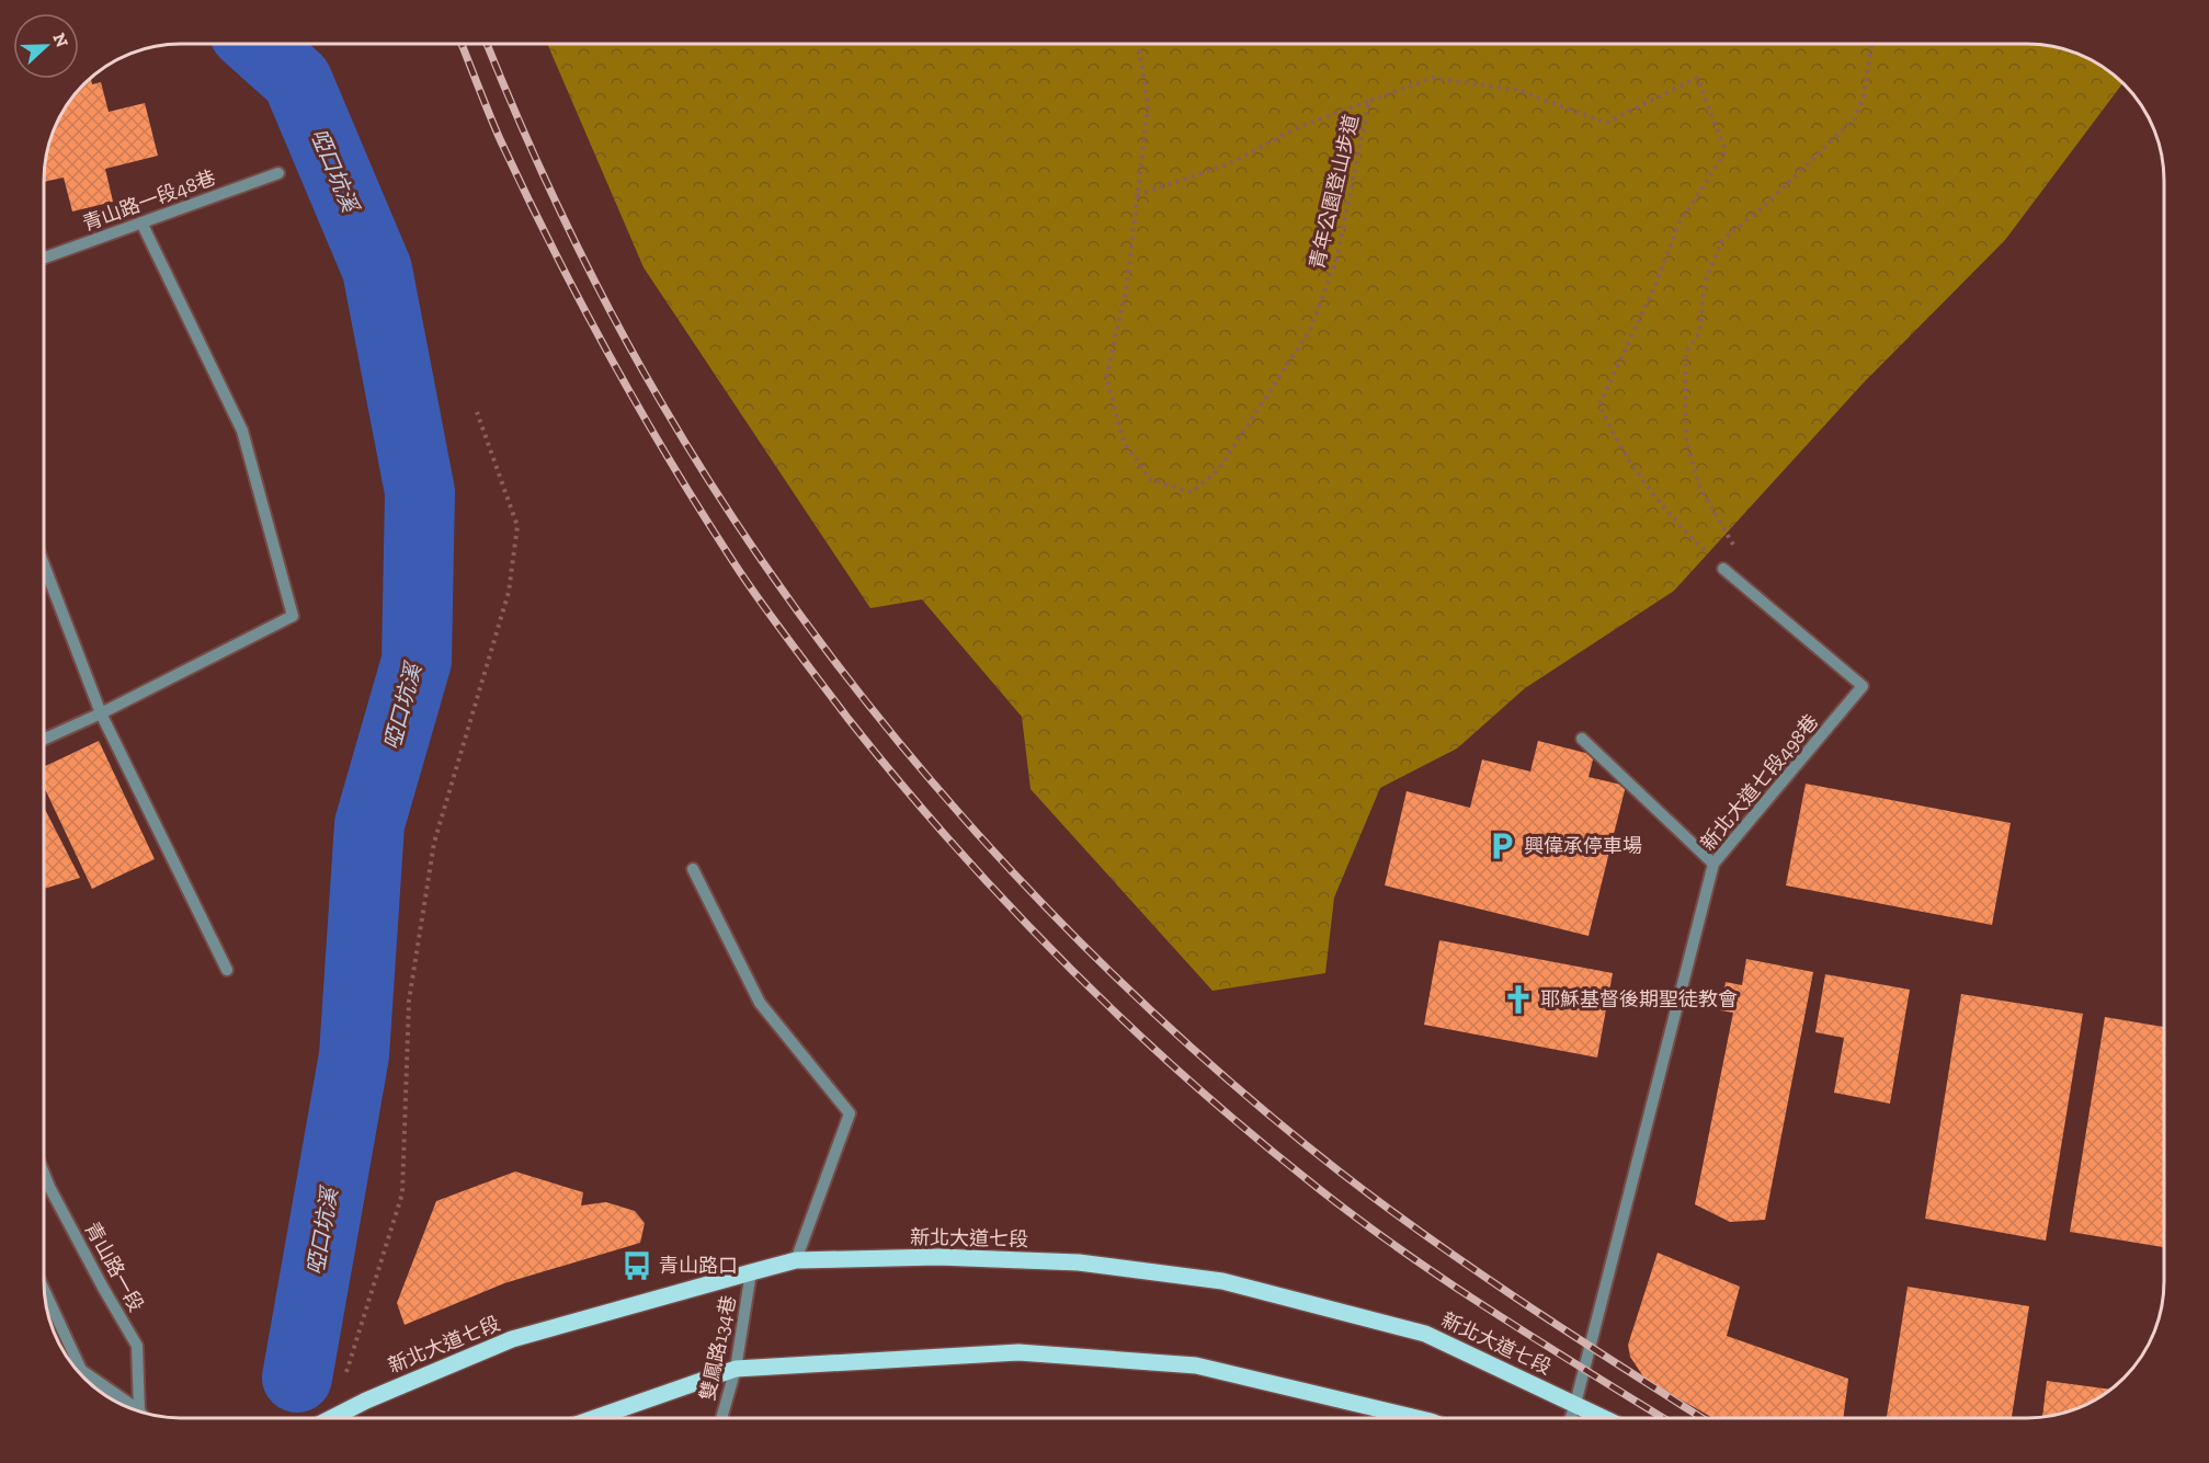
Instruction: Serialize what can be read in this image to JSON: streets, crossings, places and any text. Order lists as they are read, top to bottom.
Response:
{
  "streets": {
    "main road": ["新北大道七段"],
    "street": [
      "青山路一段48巷",
      "新北大道七段498巷",
      "青山路一段",
      "雙鳳路134巷"
    ],
    "path": ["青年公園登山步道"]
  },
  "crossings": [
    ["青年公園登山步道", "新北大道七段498巷"],
    ["新北大道七段498巷", "新北大道七段"],
    ["新北大道七段", "雙鳳路134巷"]
  ],
  "water": ["啞口坑溪"],
  "places": {
    "parking": ["興偉承停車場"],
    "church": ["耶穌基督後期聖徒教會"],
    "bus stop": ["青山路口"]
  },
  "north": "right"
}
